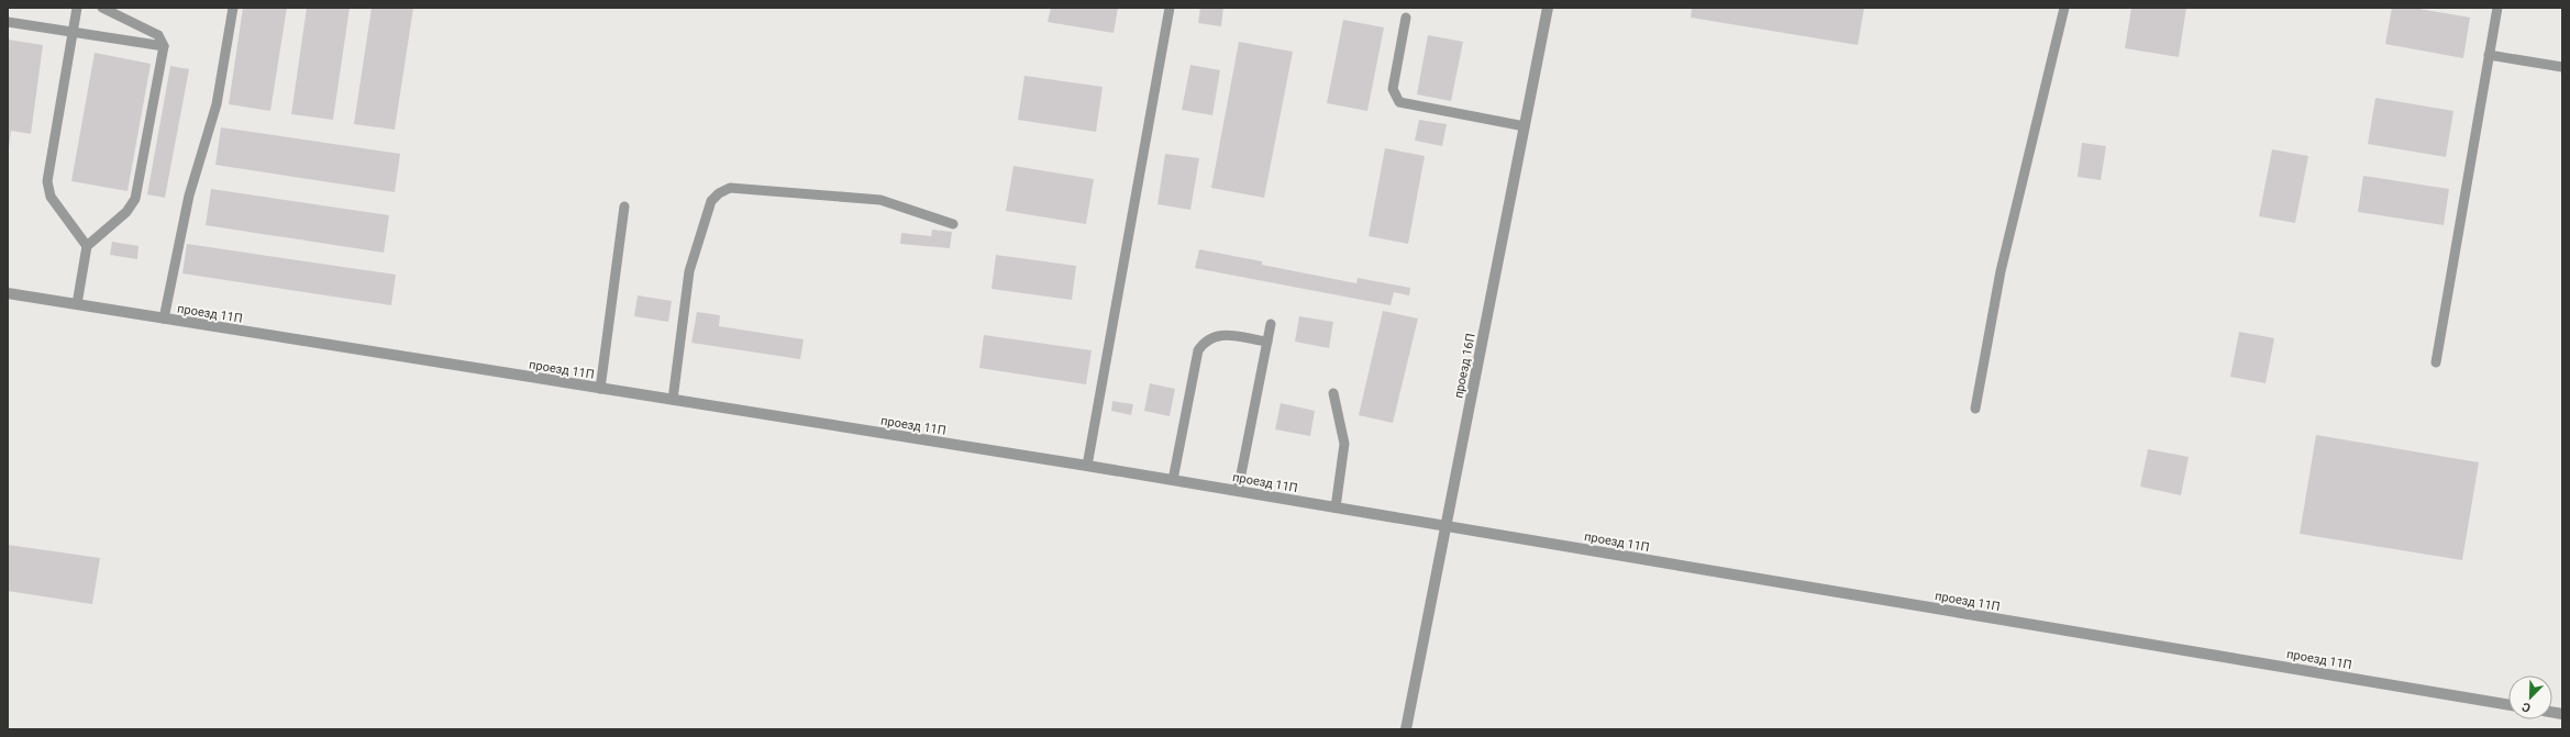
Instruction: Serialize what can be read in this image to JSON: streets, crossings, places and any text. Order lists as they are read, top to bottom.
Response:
{
  "streets": {
    "street": ["проезд 11П", "проезд 16П"]
  },
  "crossings": [
    ["проезд 11П", "проезд 16П"]
  ],
  "north": "bottom left"
}
